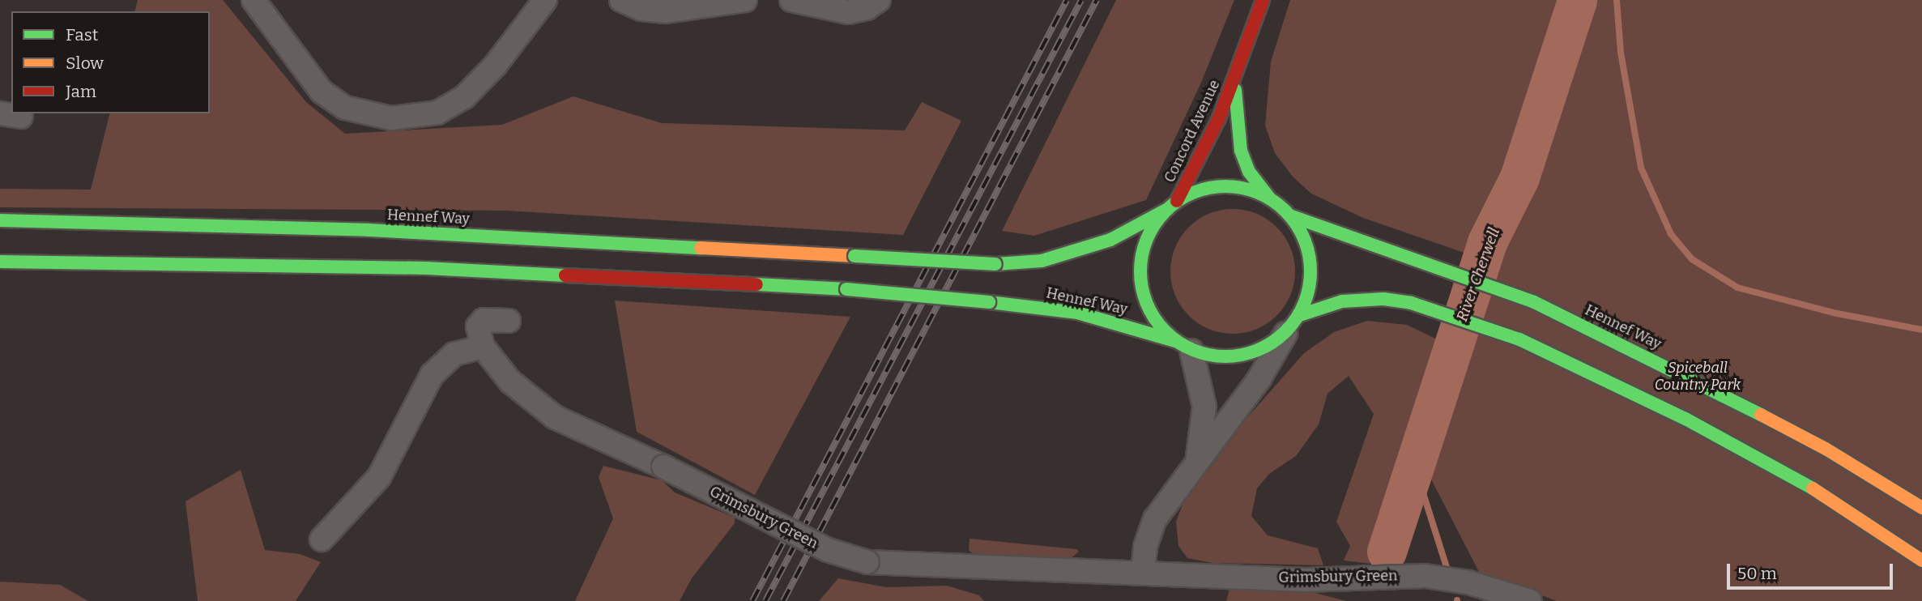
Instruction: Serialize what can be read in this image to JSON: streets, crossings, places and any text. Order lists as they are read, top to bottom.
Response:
{
  "streets": {
    "main road": ["Concord Avenue", "Hennef Way"],
    "street": ["Grimsbury Green"]
  },
  "crossings": [
    ["Concord Avenue", "Hennef Way"]
  ],
  "water": ["River Cherwell"],
  "parks": ["Spiceball Country Park"],
  "legend": ["Fast", "Slow", "Jam"],
  "scale_bar": "50 m"
}
